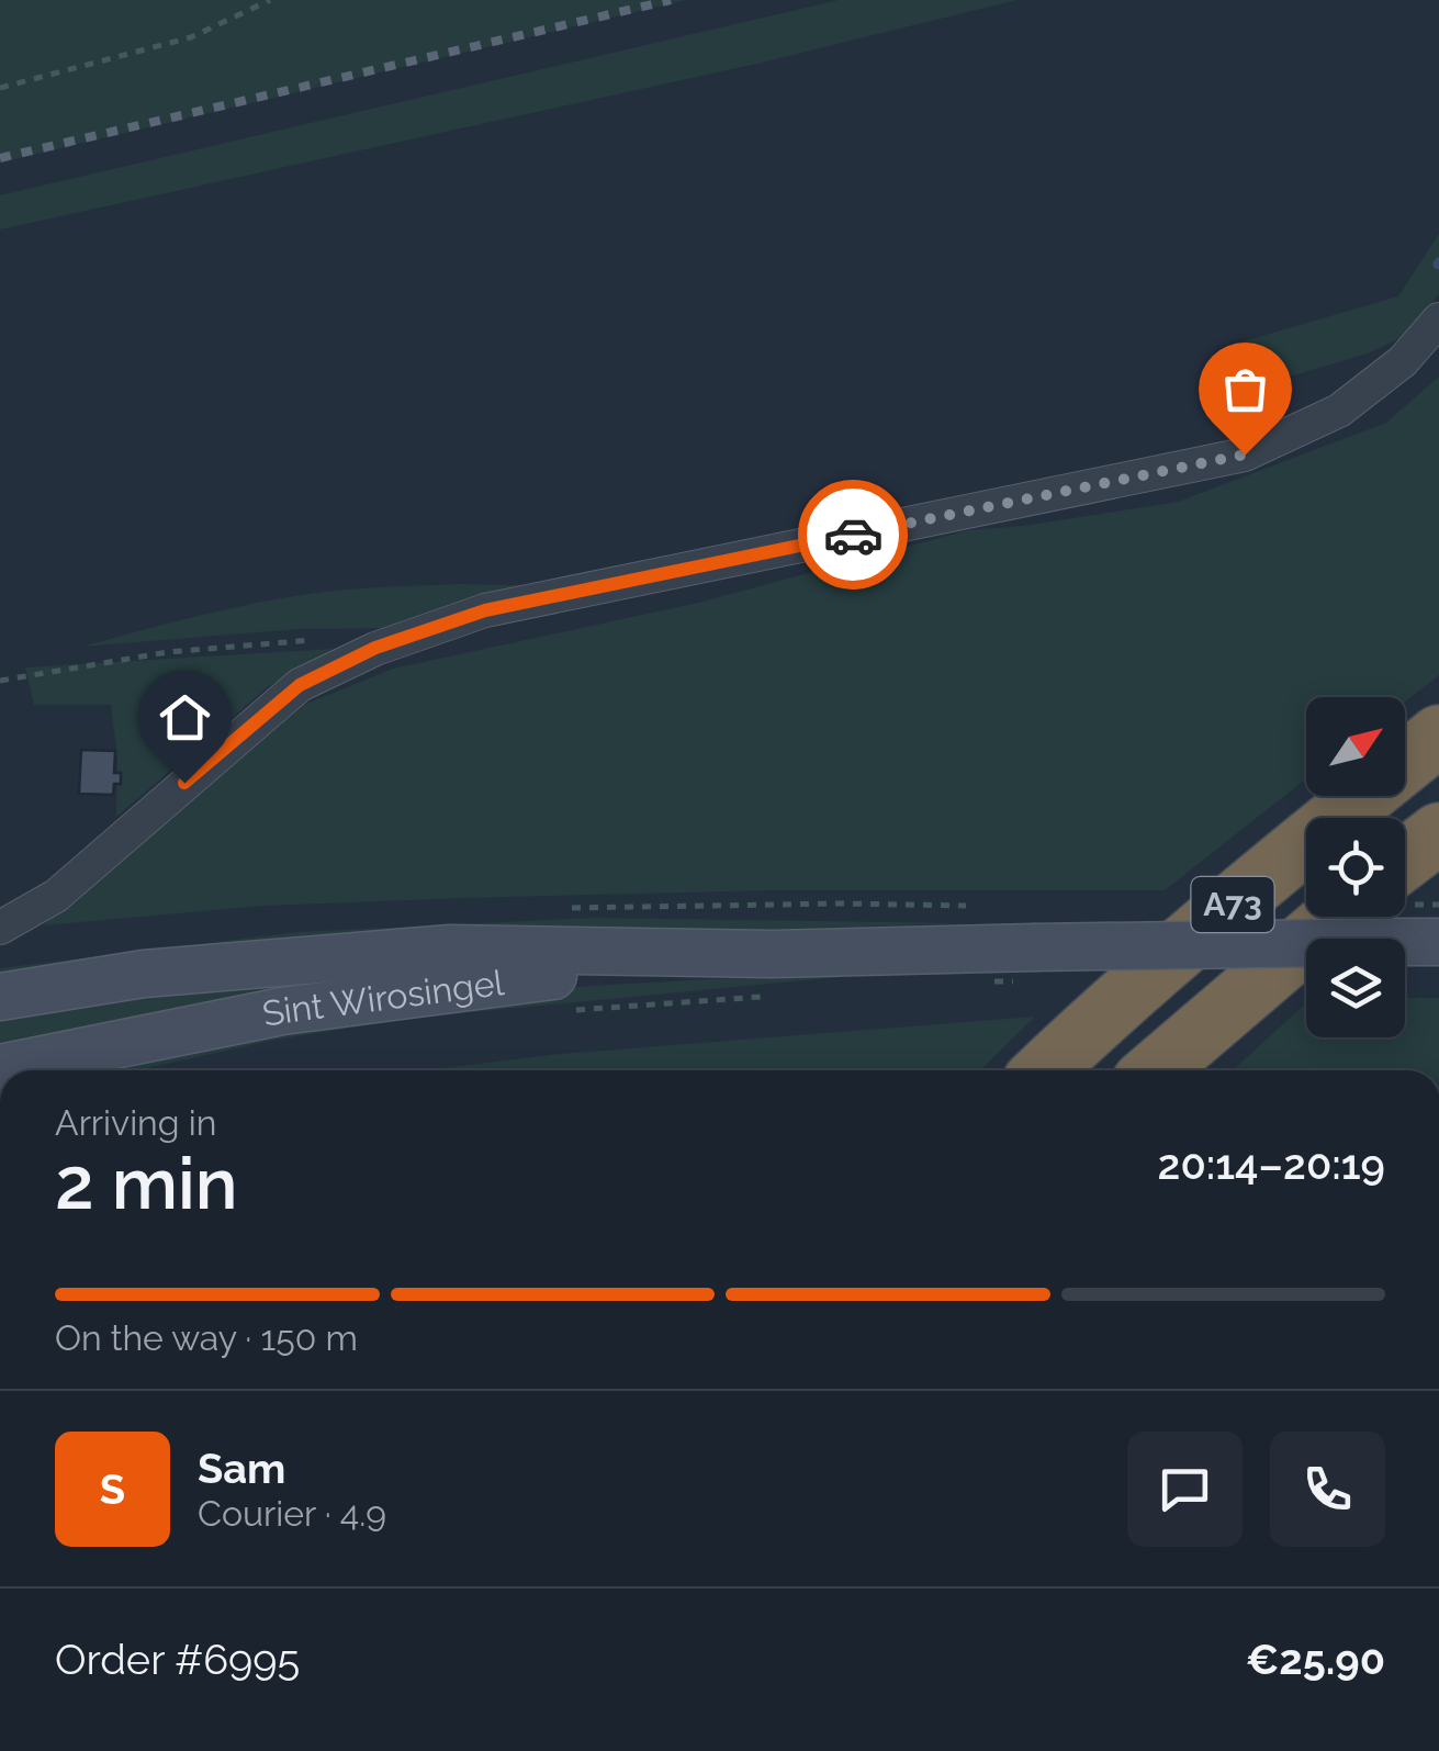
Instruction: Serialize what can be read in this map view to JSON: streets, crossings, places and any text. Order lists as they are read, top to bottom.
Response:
{
  "streets": {
    "highway": ["A73"],
    "main road": ["Sint Wirosingel"]
  },
  "north": "top right",
  "page": {
    "heading": ["2 min", "Arriving in", "20:14–20:19"],
    "panel": [
      "Sam",
      "Courier · 4.9",
      "Order #6995",
      "€25.90"
    ],
    "bar": "On the way · 150 m",
    "round": "S"
  }
}
